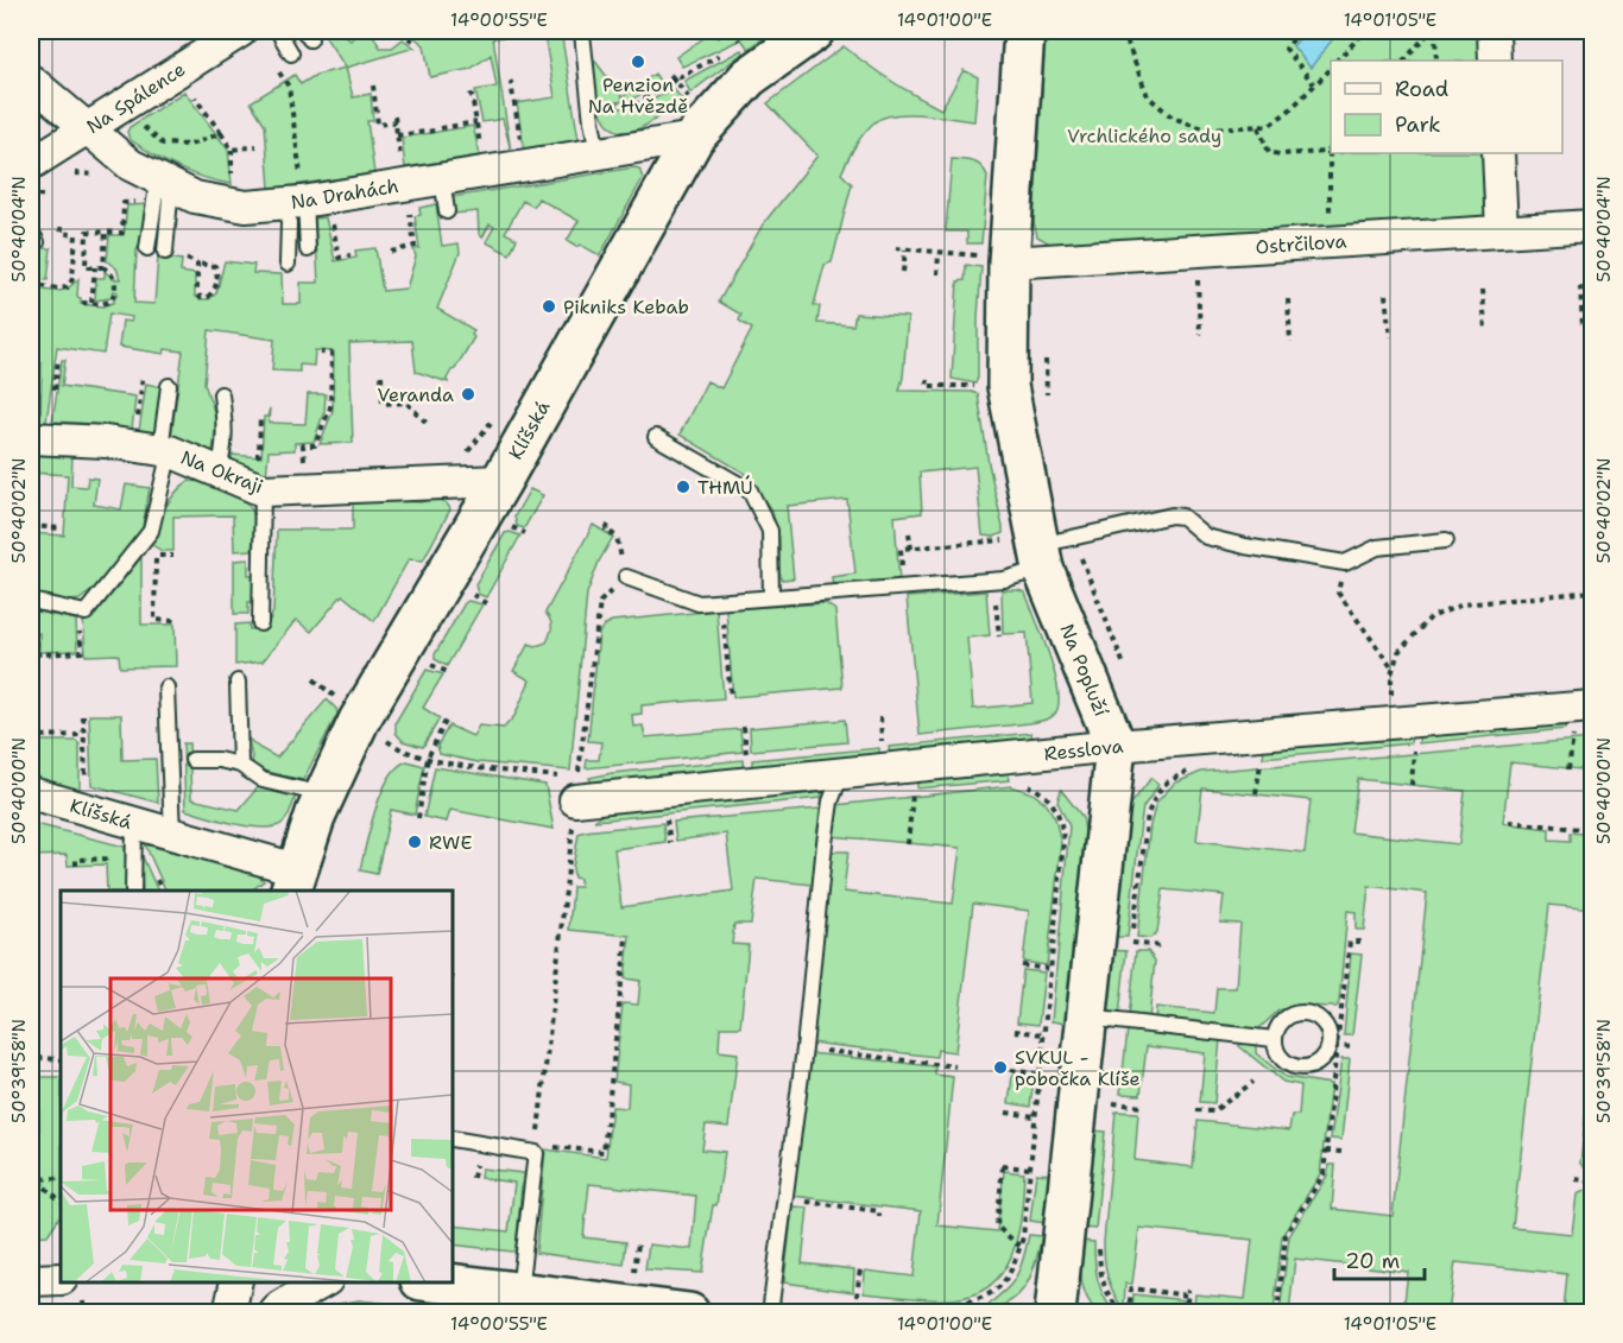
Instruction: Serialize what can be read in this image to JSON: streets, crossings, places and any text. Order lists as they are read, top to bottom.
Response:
{
  "streets": {
    "street": [
      "Na Spálence",
      "Na Drahách",
      "Ostrčilova",
      "Klíšská",
      "Na Okraji",
      "Na Popluží",
      "Resslova"
    ]
  },
  "crossings": [
    ["Na Spálence", "Na Drahách"],
    ["Na Drahách", "Klíšská"],
    ["Ostrčilova", "Na Popluží"],
    ["Klíšská", "Na Okraji"],
    ["Na Popluží", "Resslova"]
  ],
  "parks": ["Vrchlického sady"],
  "places": [
    "Penzion Na Hvězdě",
    "Pikniks Kebab",
    "Veranda",
    "THMÚ",
    "RWE",
    "SVKUL - pobočka Klíše"
  ],
  "legend": ["Road", "Park"],
  "scale_bar": "20 m",
  "coordinates": [
    "14°00'55\"E",
    "14°01'00\"E",
    "14°01'05\"E",
    "50°40'04\"N",
    "50°40'02\"N",
    "50°40'00\"N",
    "50°39'58\"N"
  ]
}
